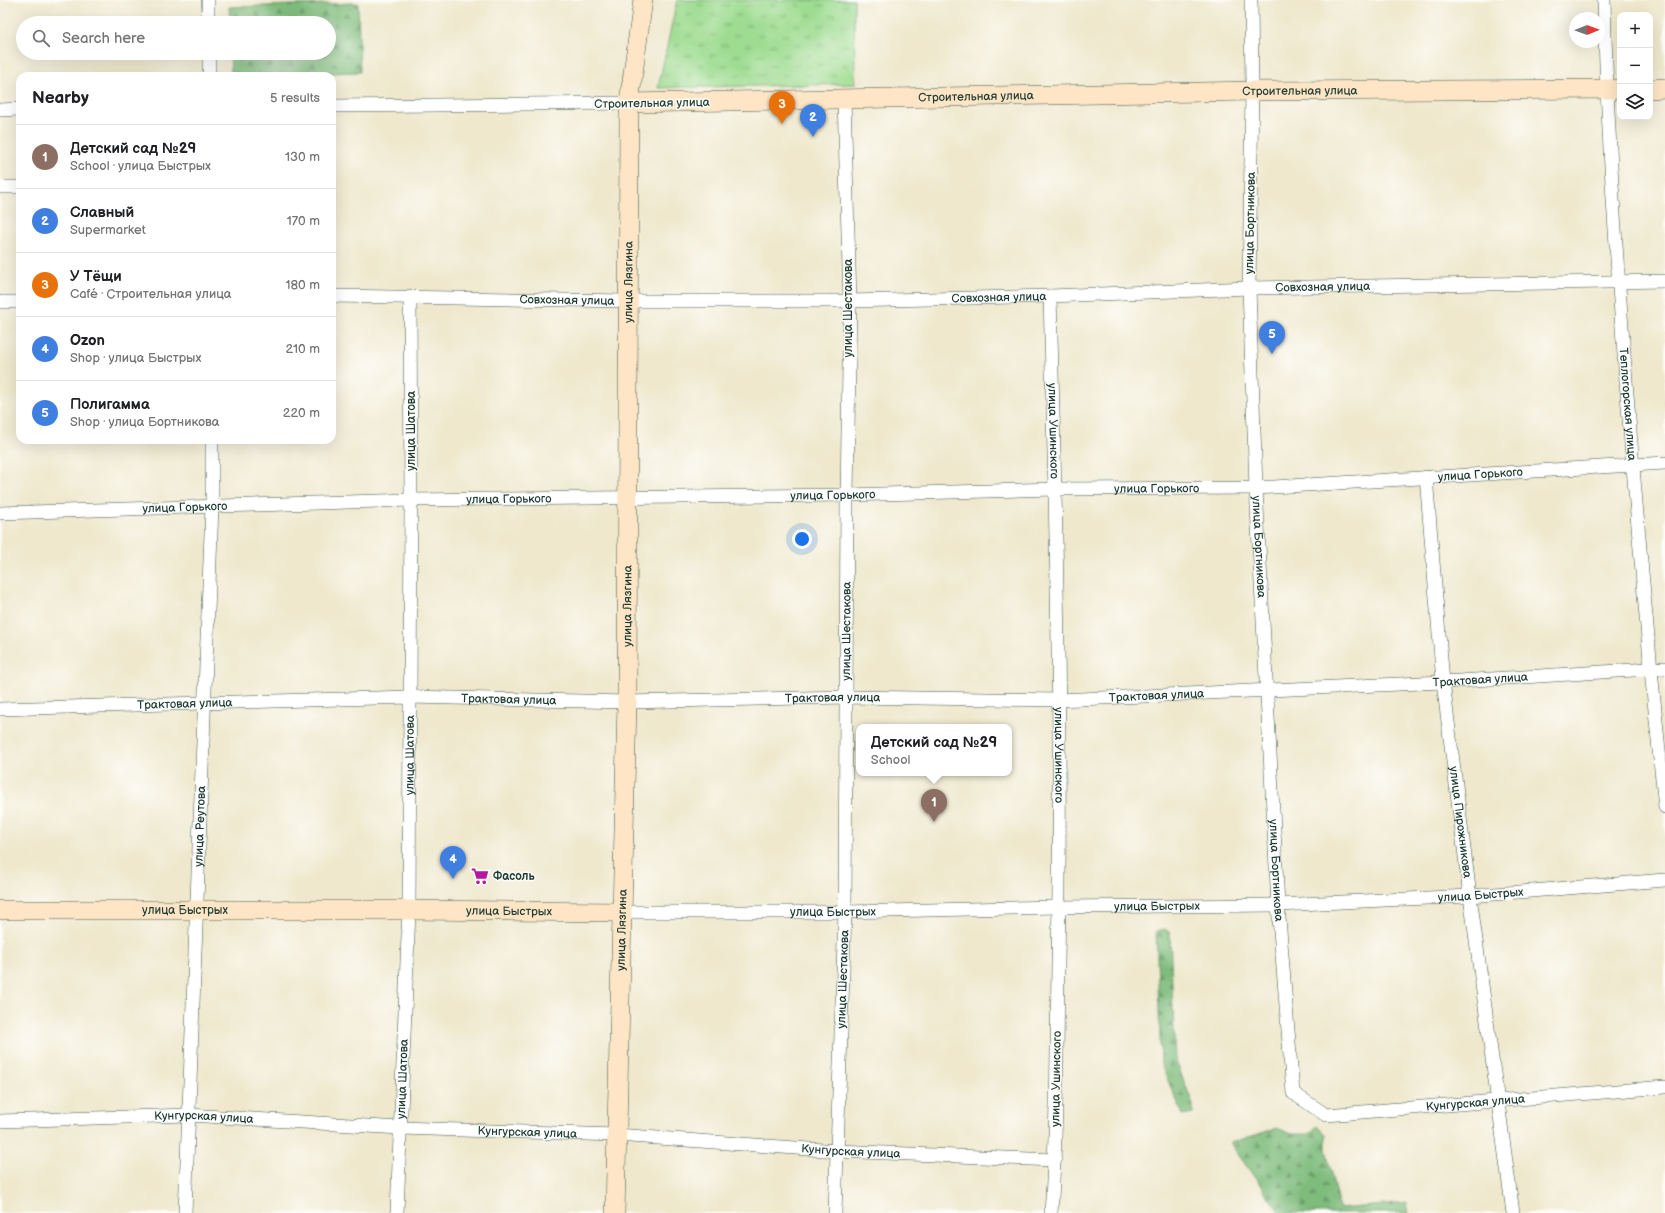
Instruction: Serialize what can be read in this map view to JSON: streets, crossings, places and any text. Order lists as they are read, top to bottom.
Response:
{
  "streets": {
    "street": [
      "Строительная улица",
      "улица Бортникова",
      "улица Лязгина",
      "Совхозная улица",
      "улица Шестакова",
      "Теплогорская улица",
      "улица Шатова",
      "улица Ушинского",
      "улица Горького",
      "Трактовая улица",
      "улица Пирожникова",
      "улица Реутова",
      "улица Быстрых",
      "Кунгурская улица"
    ]
  },
  "crossings": [
    ["Строительная улица", "улица Бортникова"],
    ["Строительная улица", "улица Лязгина"],
    ["Строительная улица", "улица Шестакова"],
    ["Строительная улица", "Теплогорская улица"],
    ["улица Бортникова", "Совхозная улица"],
    ["улица Бортникова", "улица Горького"],
    ["улица Бортникова", "Трактовая улица"],
    ["улица Бортникова", "улица Быстрых"],
    ["улица Бортникова", "Кунгурская улица"],
    ["улица Лязгина", "Совхозная улица"],
    ["улица Лязгина", "улица Горького"],
    ["улица Лязгина", "Трактовая улица"],
    ["улица Лязгина", "улица Быстрых"],
    ["улица Лязгина", "Кунгурская улица"],
    ["Совхозная улица", "улица Шестакова"],
    ["Совхозная улица", "Теплогорская улица"],
    ["Совхозная улица", "улица Шатова"],
    ["Совхозная улица", "улица Ушинского"],
    ["улица Шестакова", "улица Горького"],
    ["улица Шестакова", "Трактовая улица"],
    ["улица Шестакова", "улица Быстрых"],
    ["улица Шестакова", "Кунгурская улица"],
    ["Теплогорская улица", "улица Горького"],
    ["Теплогорская улица", "Трактовая улица"],
    ["улица Шатова", "улица Горького"],
    ["улица Шатова", "Трактовая улица"],
    ["улица Шатова", "улица Быстрых"],
    ["улица Шатова", "Кунгурская улица"],
    ["улица Ушинского", "улица Горького"],
    ["улица Ушинского", "Трактовая улица"],
    ["улица Ушинского", "улица Быстрых"],
    ["улица Ушинского", "Кунгурская улица"],
    ["улица Горького", "улица Пирожникова"],
    ["улица Горького", "улица Реутова"],
    ["Трактовая улица", "улица Пирожникова"],
    ["Трактовая улица", "улица Реутова"],
    ["улица Пирожникова", "улица Быстрых"],
    ["улица Пирожникова", "Кунгурская улица"],
    ["улица Реутова", "улица Быстрых"],
    ["улица Реутова", "Кунгурская улица"]
  ],
  "places": {
    "supermarket": ["Фасоль"]
  },
  "north": "right",
  "page": {
    "map_buttons": ["+", "−"],
    "search": "Search here",
    "heading": ["Nearby", "5 results"],
    "pins": [
      "3",
      "2",
      "5",
      "1",
      "4"
    ],
    "list": [
      {
        "mark": "1",
        "name": "Детский сад №29",
        "note": "School · улица Быстрых",
        "value": "130 m"
      },
      {
        "mark": "2",
        "name": "Славный",
        "note": "Supermarket",
        "value": "170 m"
      },
      {
        "mark": "3",
        "name": "У Тёщи",
        "note": "Café · Строительная улица",
        "value": "180 m"
      },
      {
        "mark": "4",
        "name": "Ozon",
        "note": "Shop · улица Быстрых",
        "value": "210 m"
      },
      {
        "mark": "5",
        "name": "Полигамма",
        "note": "Shop · улица Бортникова",
        "value": "220 m"
      }
    ],
    "popup": ["Детский сад №29", "School"]
  }
}
